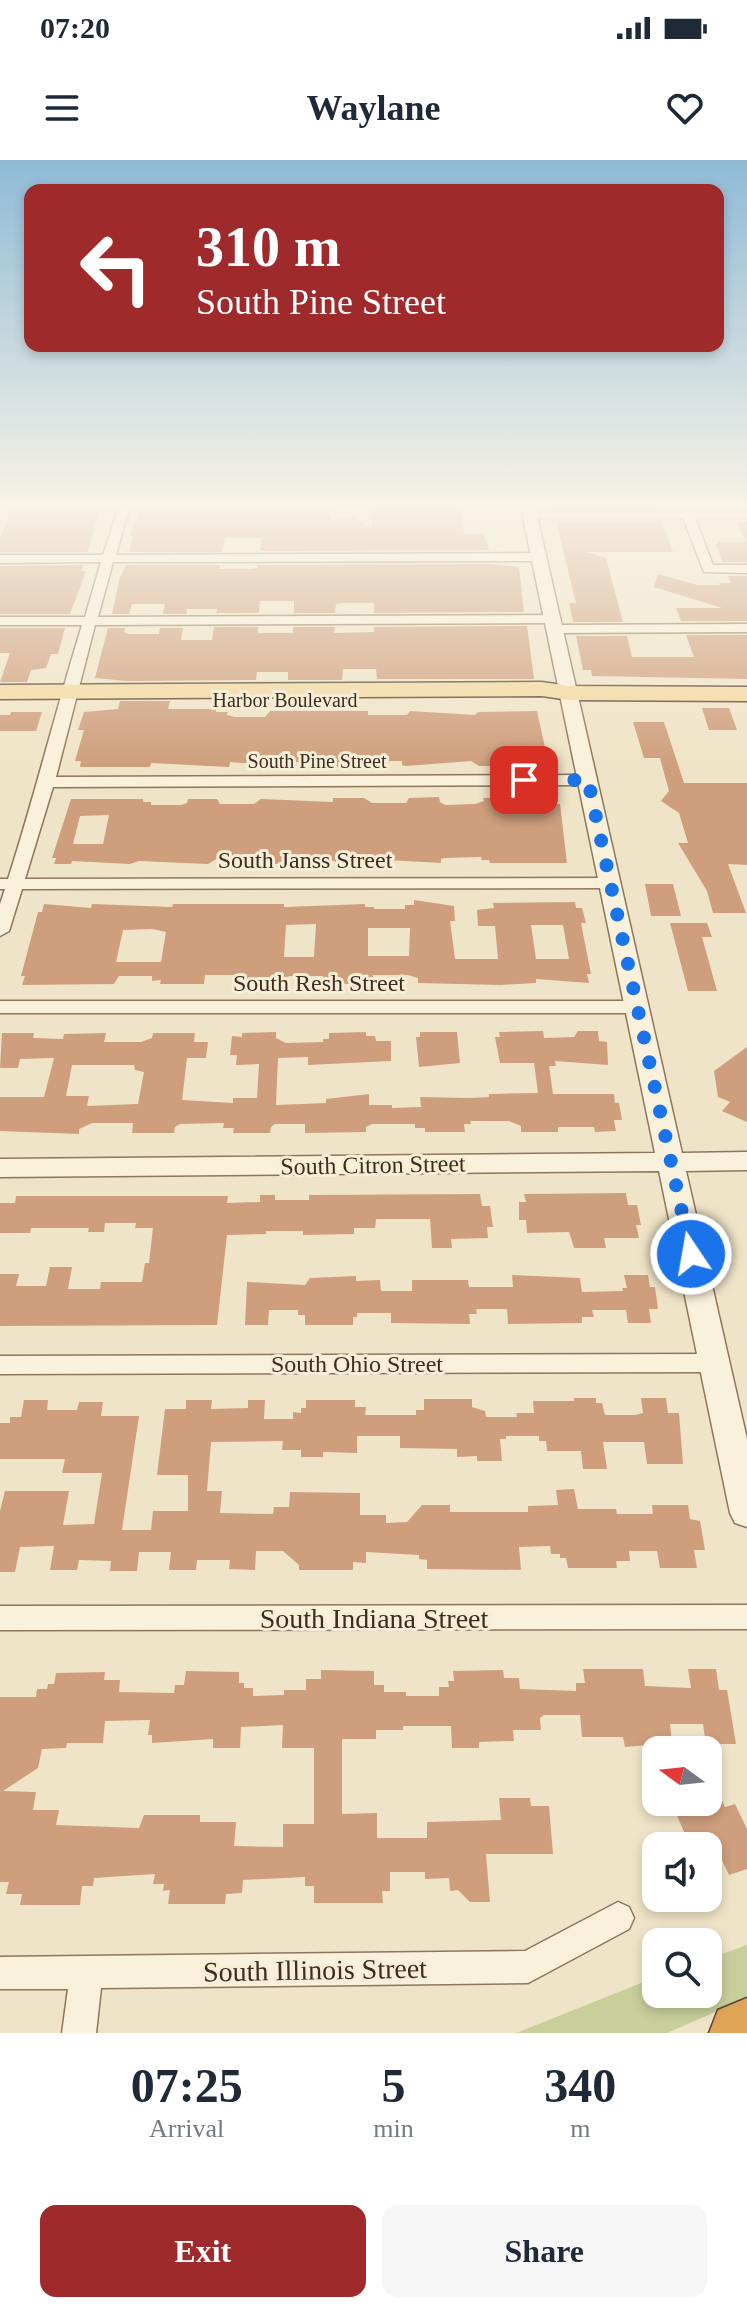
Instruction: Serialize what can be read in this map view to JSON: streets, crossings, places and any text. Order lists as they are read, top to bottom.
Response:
{
  "streets": {
    "main road": ["Harbor Boulevard"],
    "street": [
      "South Pine Street",
      "South Janss Street",
      "South Resh Street",
      "South Citron Street",
      "South Ohio Street",
      "South Indiana Street",
      "South Illinois Street"
    ]
  },
  "north": "left",
  "page": {
    "status": "07:20",
    "header": "Waylane",
    "turn": ["310 m", "South Pine Street"],
    "eta": [
      "07:25",
      "Arrival",
      "5",
      "min",
      "340",
      "m"
    ],
    "buttons": ["Exit", "Share"]
  }
}
